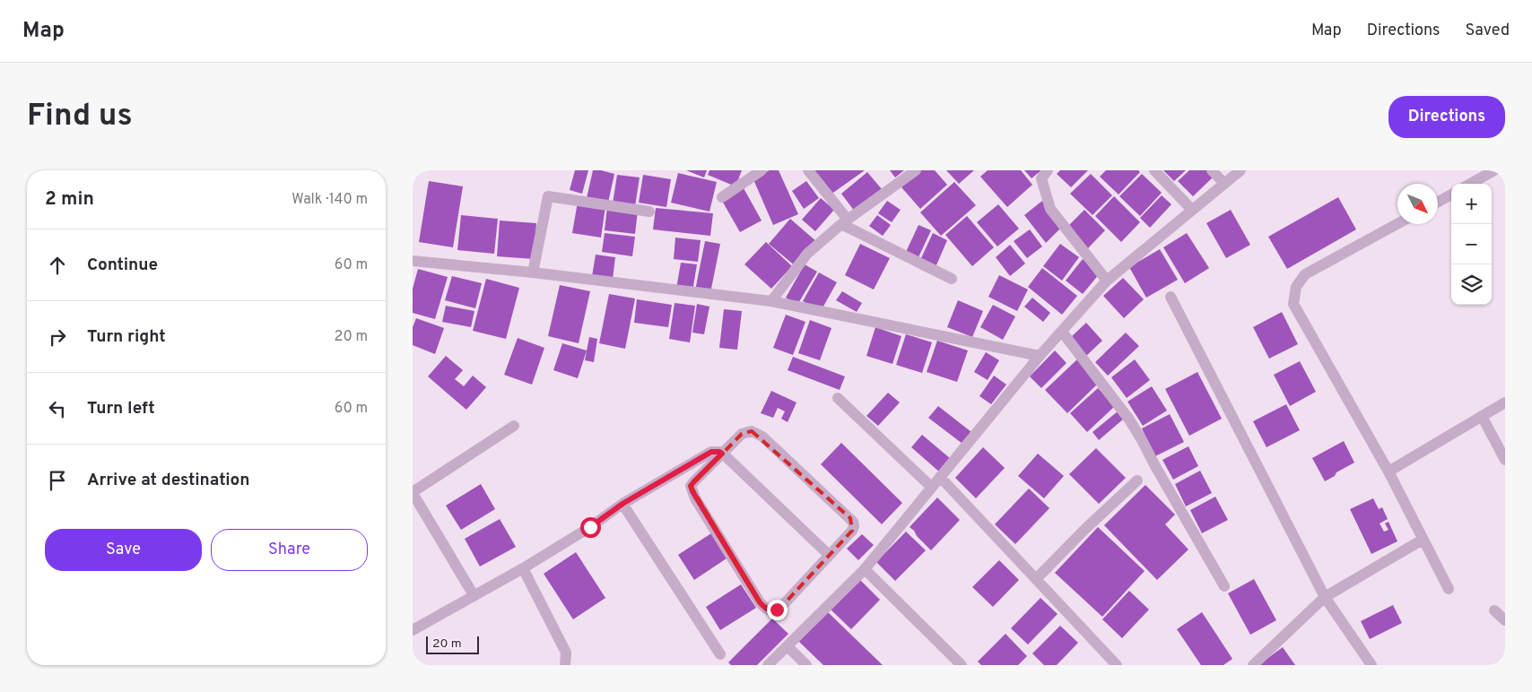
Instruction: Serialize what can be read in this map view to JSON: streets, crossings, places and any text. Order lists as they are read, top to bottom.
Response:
{
  "scale_bar": "20 m",
  "north": "bottom right",
  "page": {
    "header": "Map",
    "nav": ["Map", "Directions", "Saved"],
    "buttons": [
      "Directions",
      ["Save", "Share"]
    ],
    "title": "Find us",
    "heading": ["2 min", "Walk · 140 m"],
    "map_buttons": ["+", "−"],
    "list": [
      ["Continue", "60 m"],
      ["Turn right", "20 m"],
      ["Turn left", "60 m"],
      "Arrive at destination"
    ],
    "scale": "20 m"
  }
}
